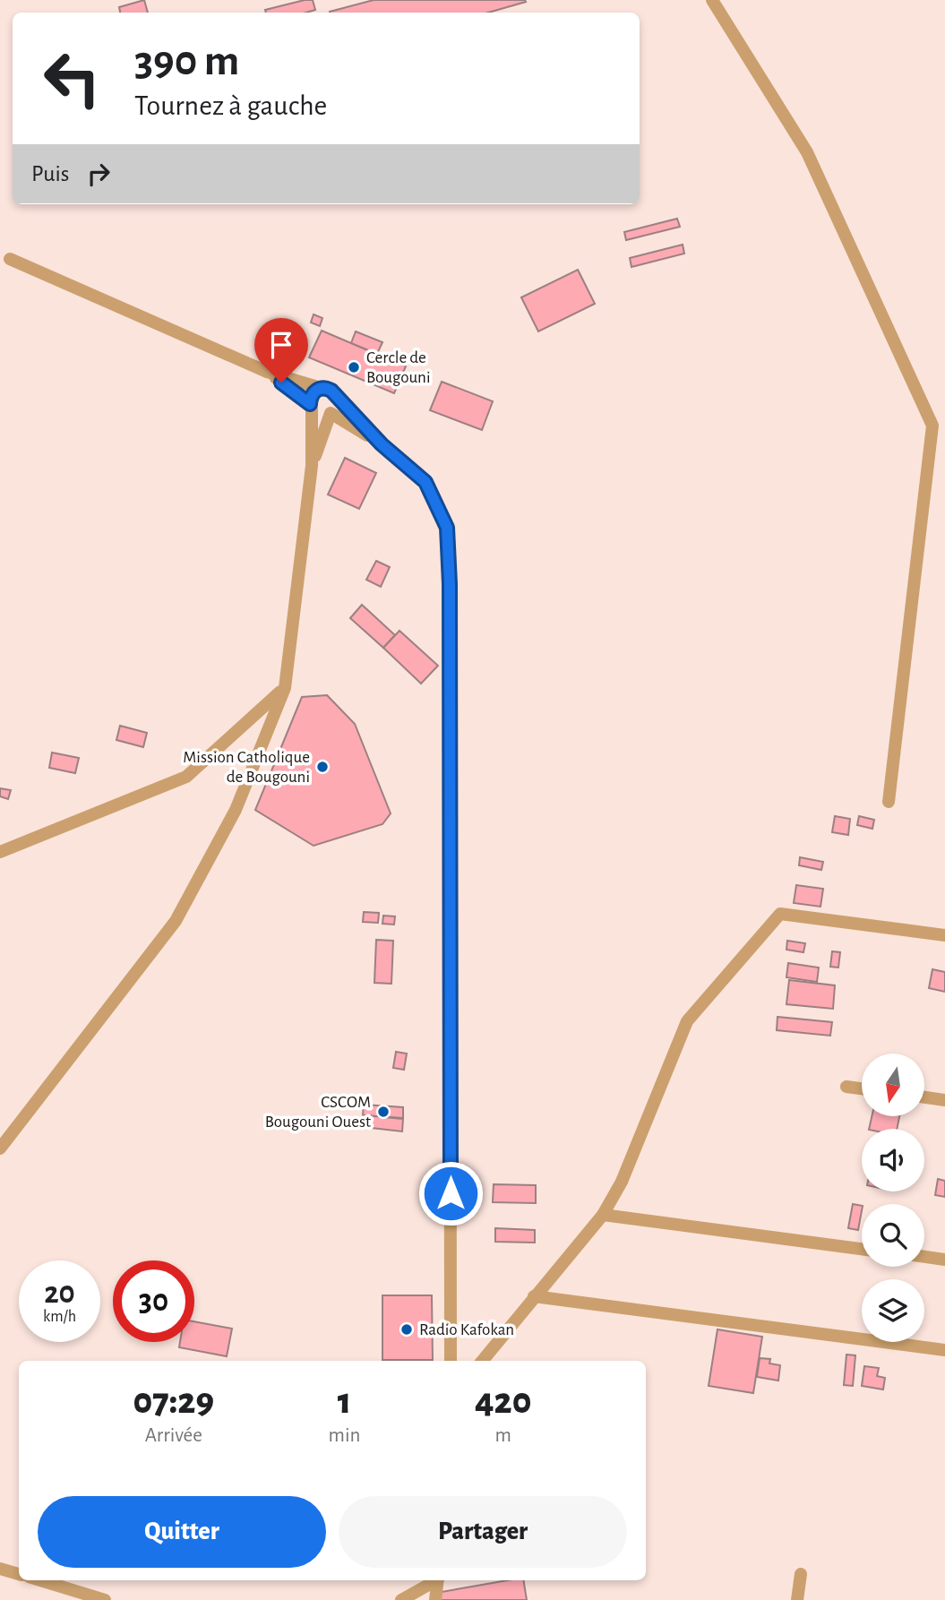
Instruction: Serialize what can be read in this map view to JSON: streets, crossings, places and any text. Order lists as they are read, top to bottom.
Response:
{
  "places": [
    "Cercle de Bougouni",
    "Mission Catholique de Bougouni",
    "CSCOM Bougouni Ouest",
    "Radio Kafokan"
  ],
  "north": "bottom",
  "page": {
    "turn": ["390 m", "Tournez à gauche"],
    "then": "Puis",
    "speed": "20 km/h",
    "limit": "30",
    "eta": [
      "07:29",
      "Arrivée",
      "1",
      "min",
      "420",
      "m"
    ],
    "buttons": ["Quitter", "Partager"]
  }
}
